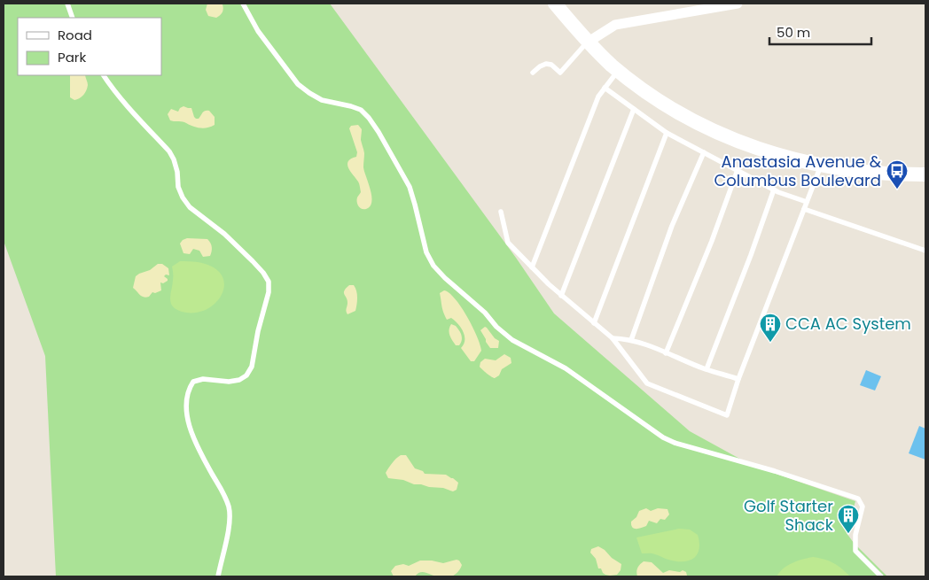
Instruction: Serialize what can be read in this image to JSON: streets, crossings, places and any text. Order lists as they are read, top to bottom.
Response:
{
  "places": {
    "bus stop": ["Anastasia Avenue & Columbus Boulevard"],
    "building": ["CCA AC System", "Golf Starter Shack"]
  },
  "legend": ["Road", "Park"],
  "scale_bar": "50 m"
}
